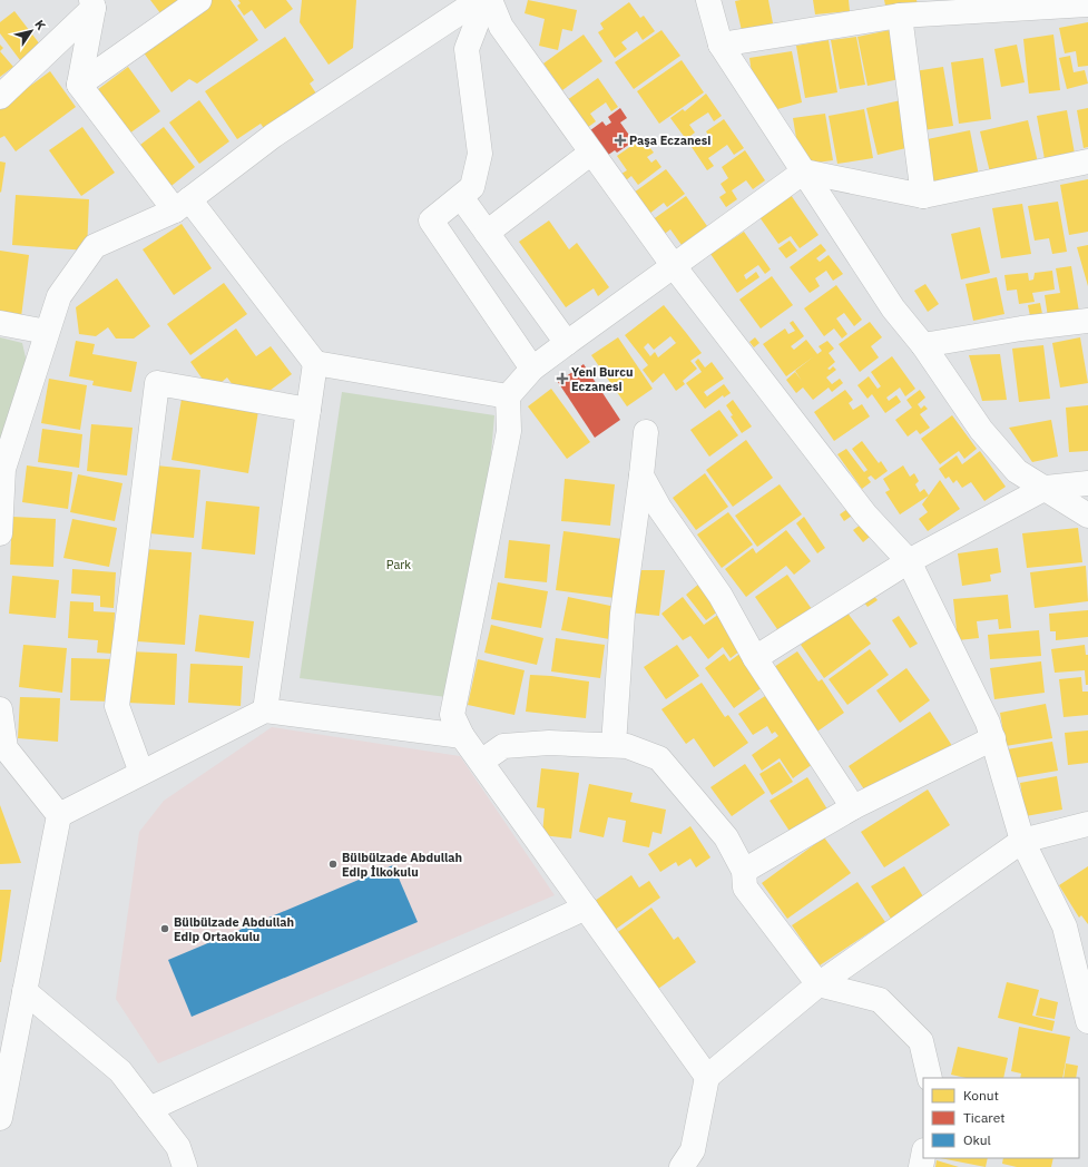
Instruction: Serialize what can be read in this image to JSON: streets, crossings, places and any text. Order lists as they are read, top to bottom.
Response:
{
  "parks": ["Park"],
  "places": {
    "health": ["Paşa Eczanesi", "Yeni Burcu Eczanesi"],
    "other": ["Bülbülzade Abdullah Edip İlkokulu", "Bülbülzade Abdullah Edip Ortaokulu"]
  },
  "legend": ["Konut", "Ticaret", "Okul"],
  "north": "top right"
}
